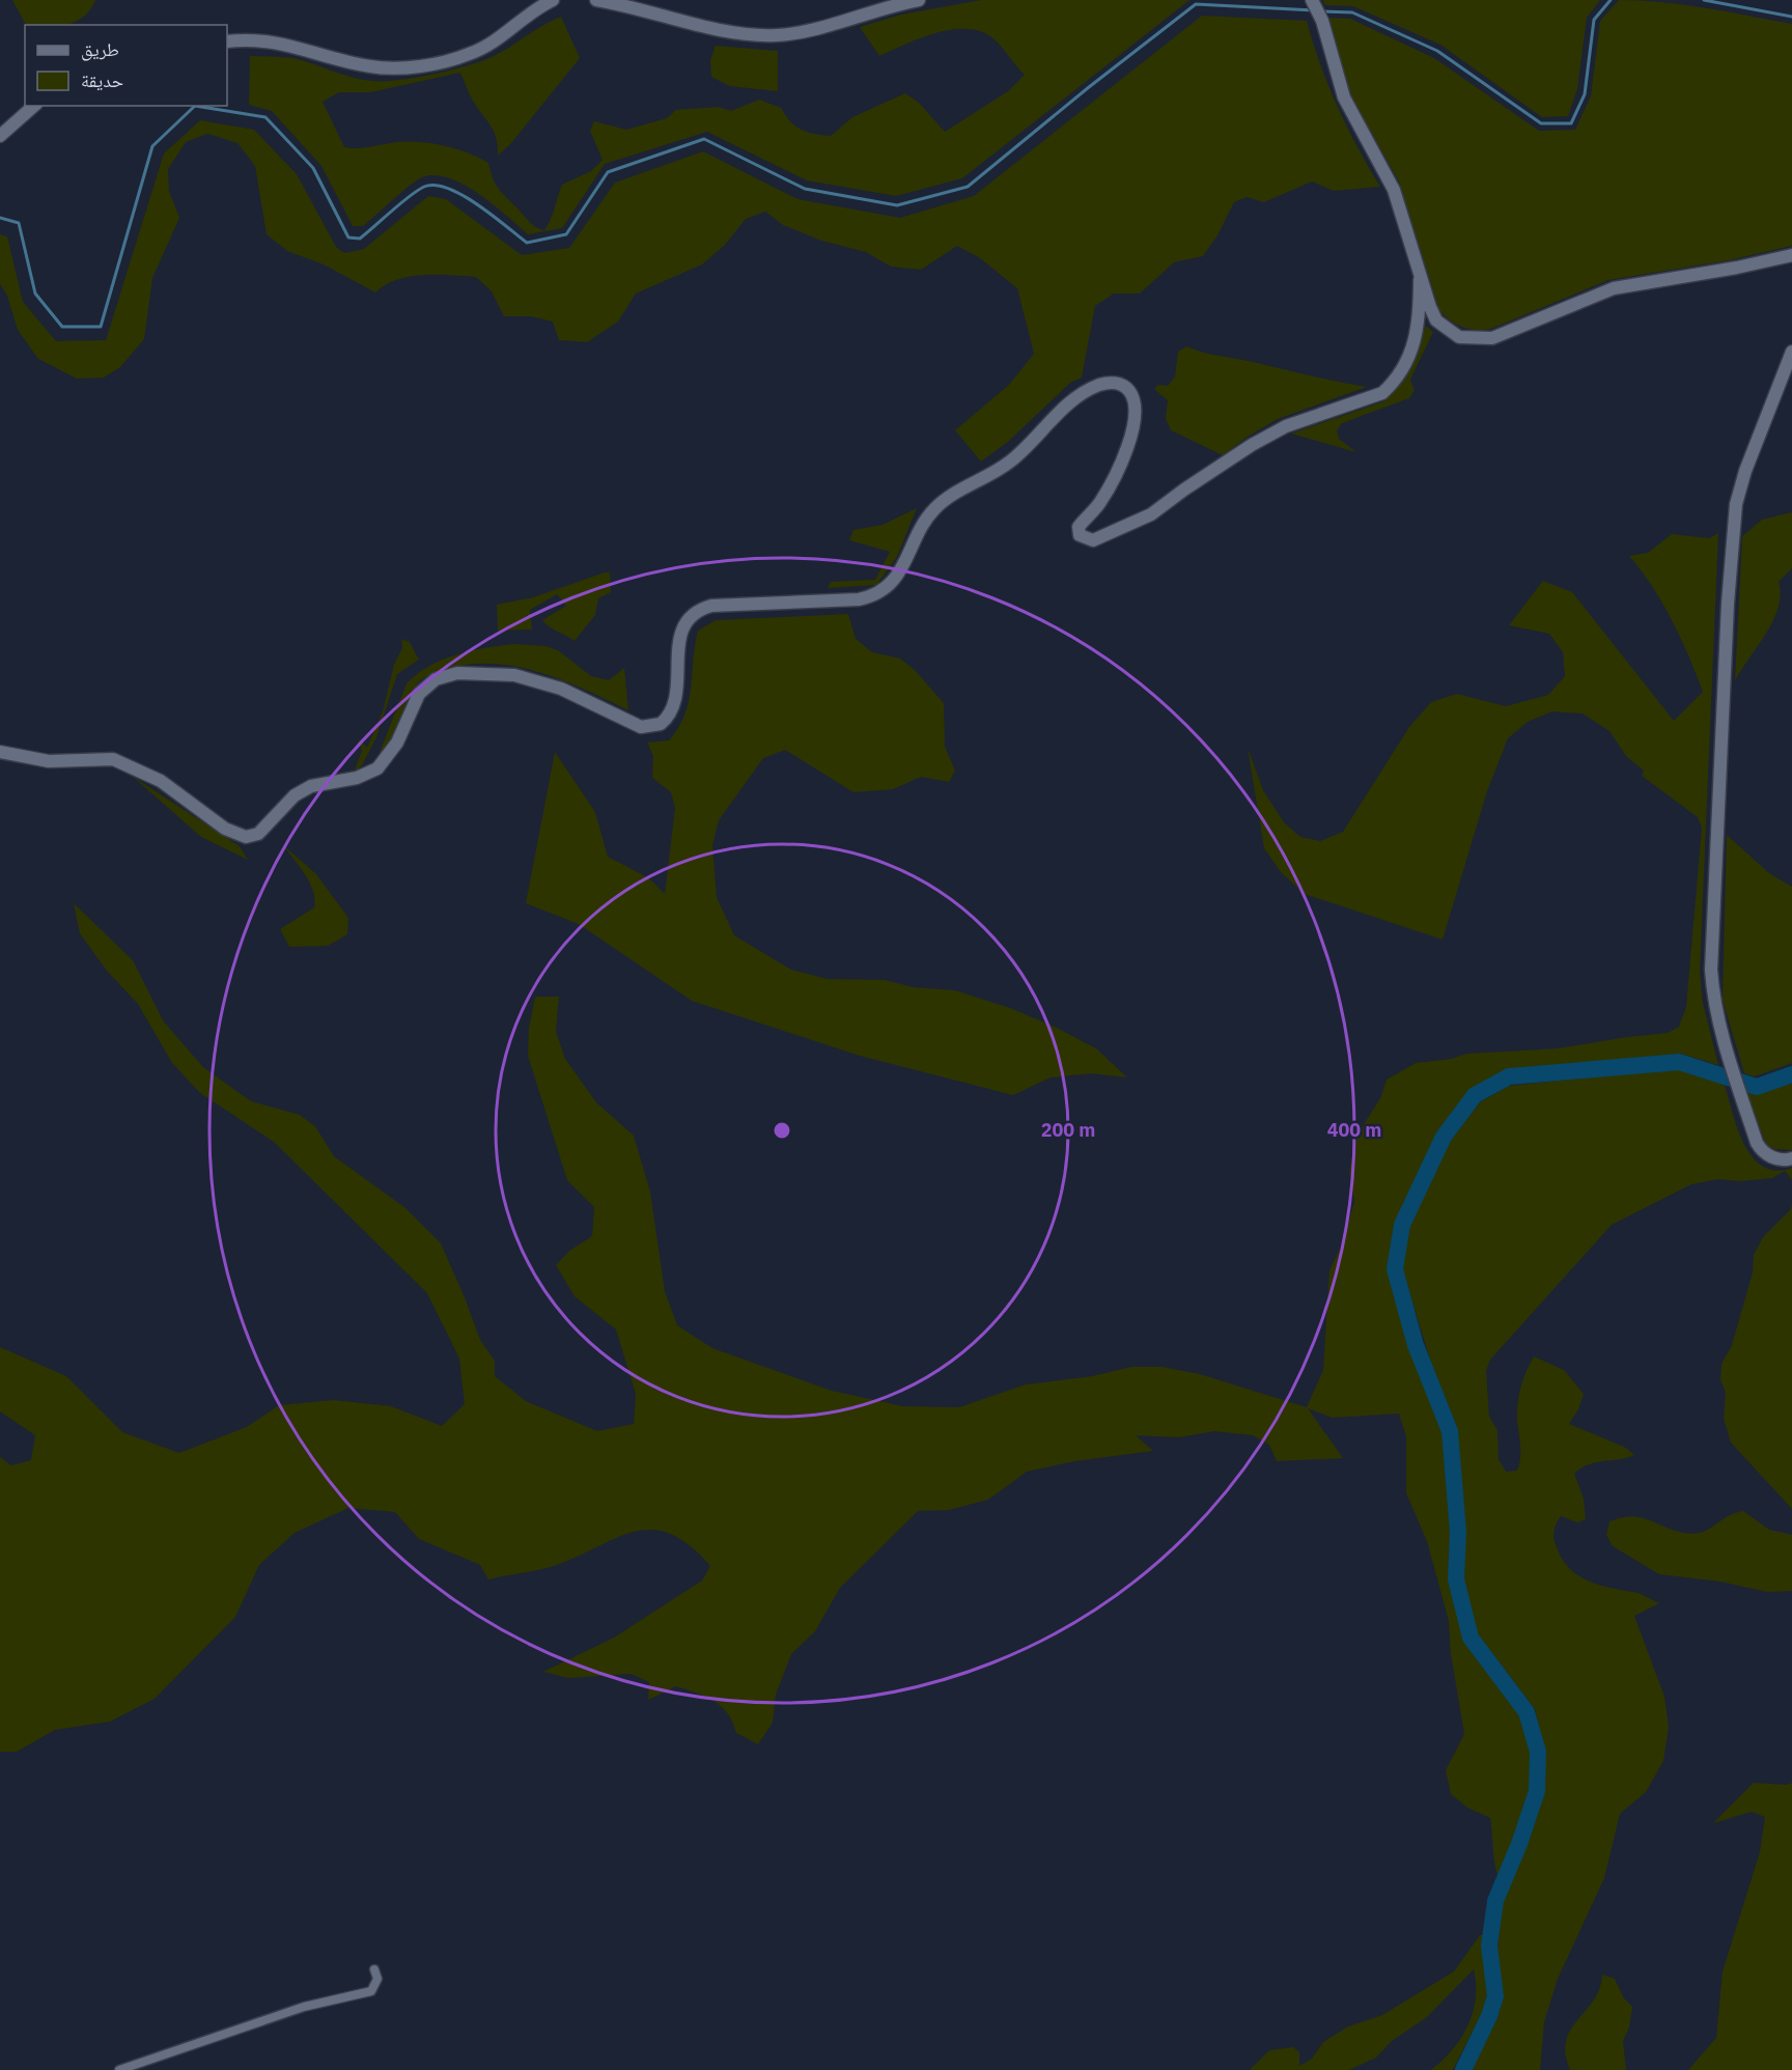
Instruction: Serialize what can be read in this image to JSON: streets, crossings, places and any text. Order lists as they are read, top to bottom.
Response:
{
  "legend": ["طريق", "حديقة"],
  "rings": ["200 m", "400 m"]
}
